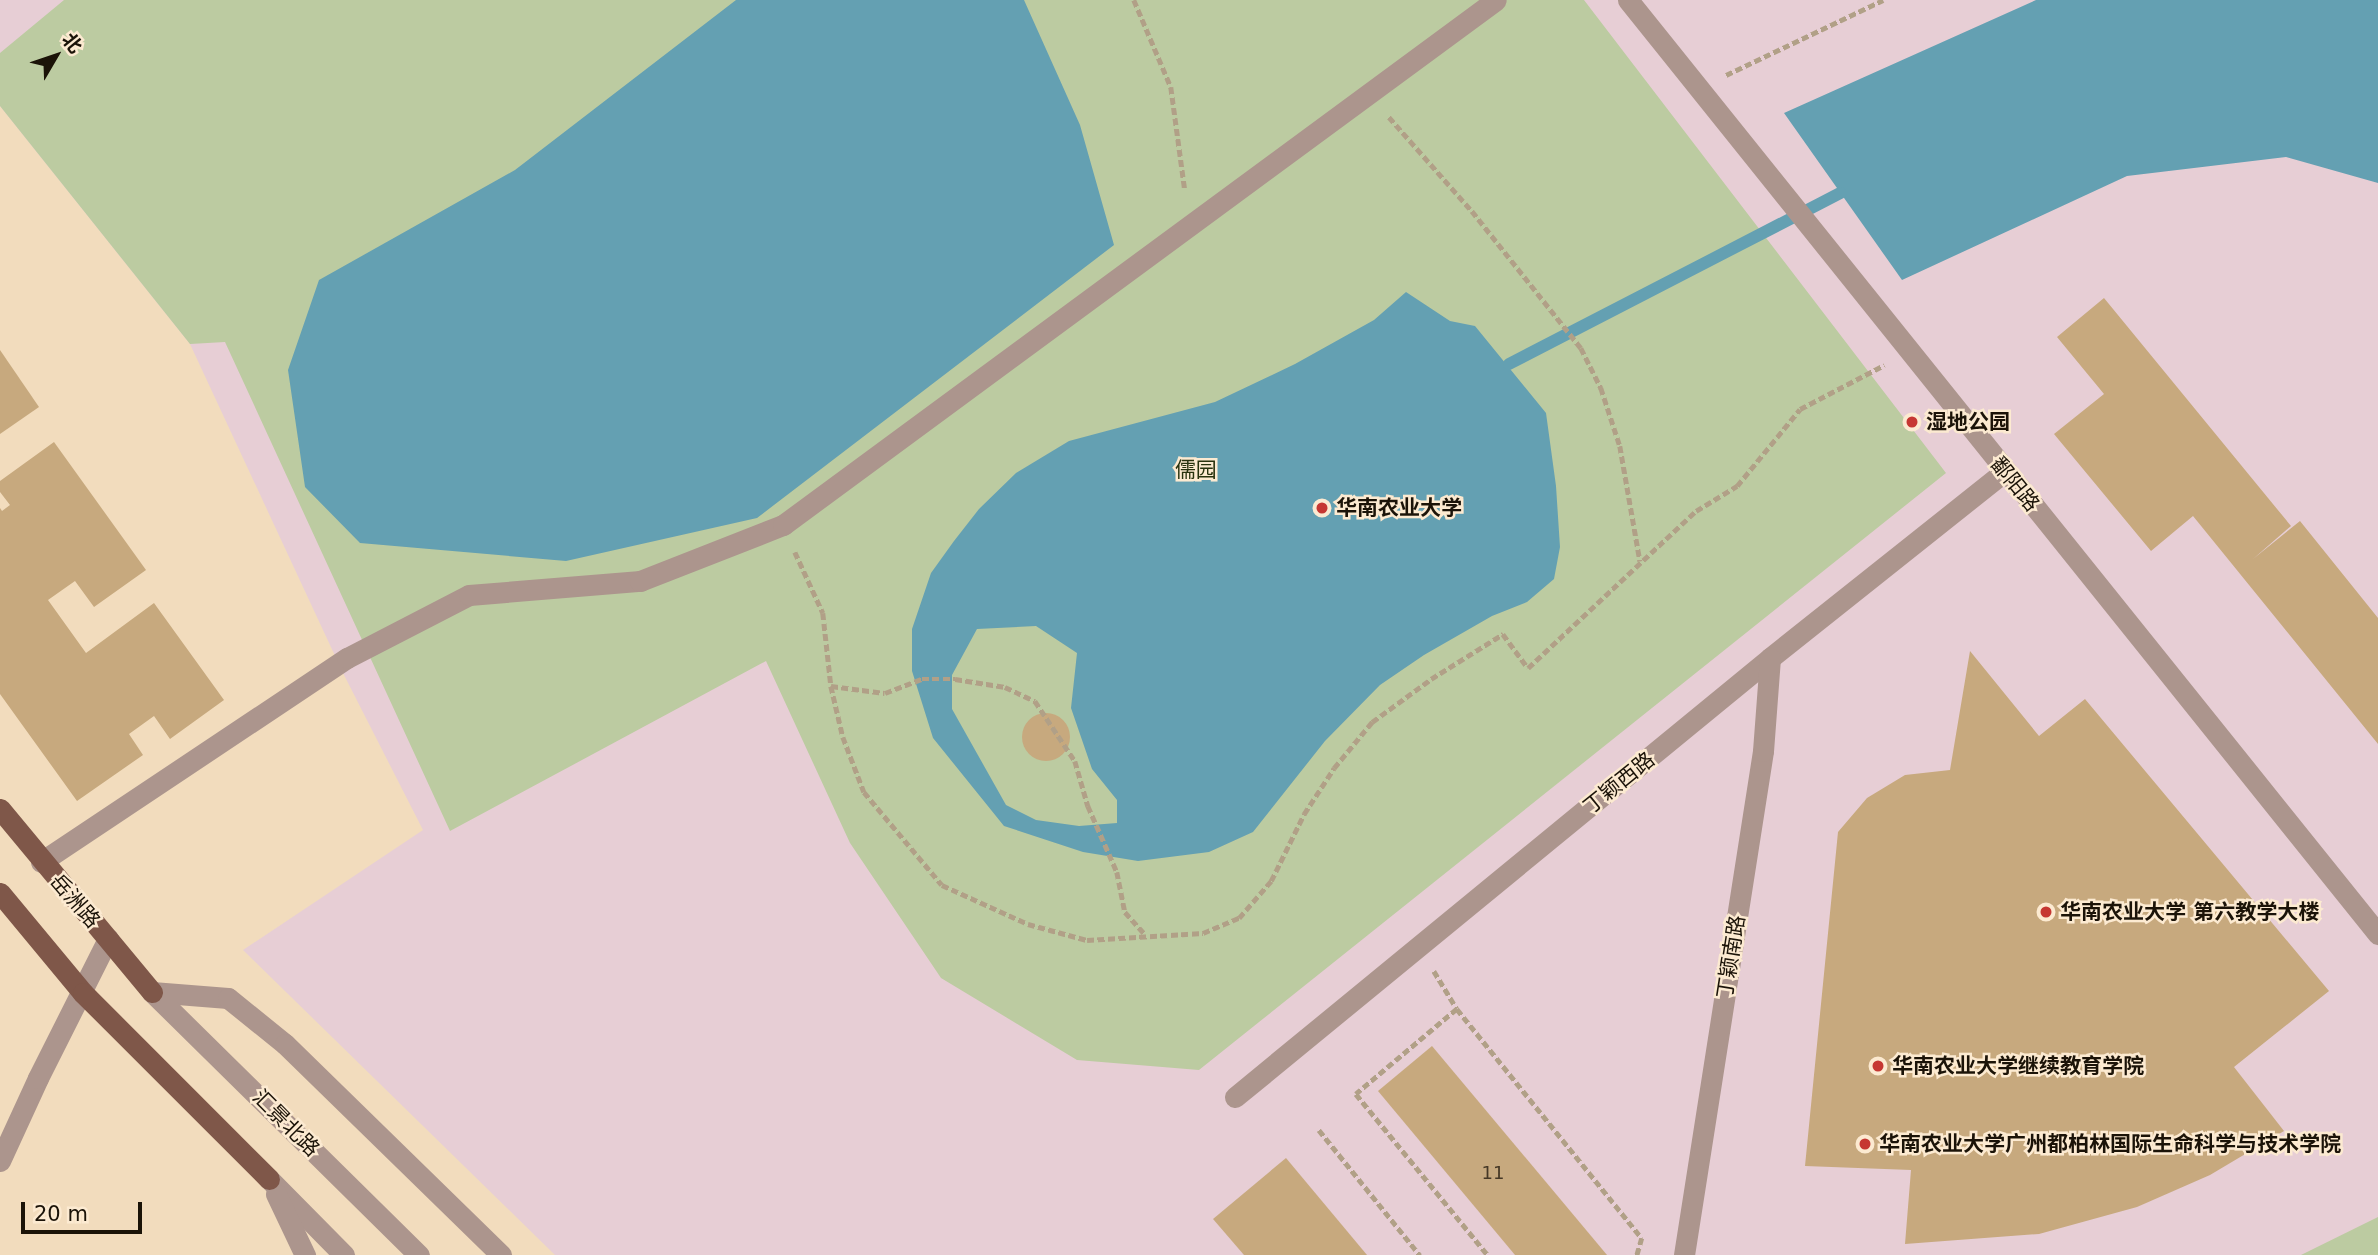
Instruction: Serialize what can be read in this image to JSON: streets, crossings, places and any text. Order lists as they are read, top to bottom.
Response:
{
  "streets": {
    "main road": ["岳洲路"],
    "street": [
      "鄱阳路",
      "丁颖西路",
      "丁颖南路",
      "汇景北路"
    ]
  },
  "crossings": [
    ["鄱阳路", "丁颖西路"],
    ["丁颖西路", "丁颖南路"],
    ["岳洲路", "汇景北路"]
  ],
  "parks": ["儒园"],
  "places": [
    "湿地公园",
    "华南农业大学",
    "华南农业大学 第六教学大楼",
    "华南农业大学继续教育学院",
    "华南农业大学广州都柏林国际生命科学与技术学院"
  ],
  "house_numbers": ["11"],
  "scale_bar": "20 m",
  "north": "top right"
}
